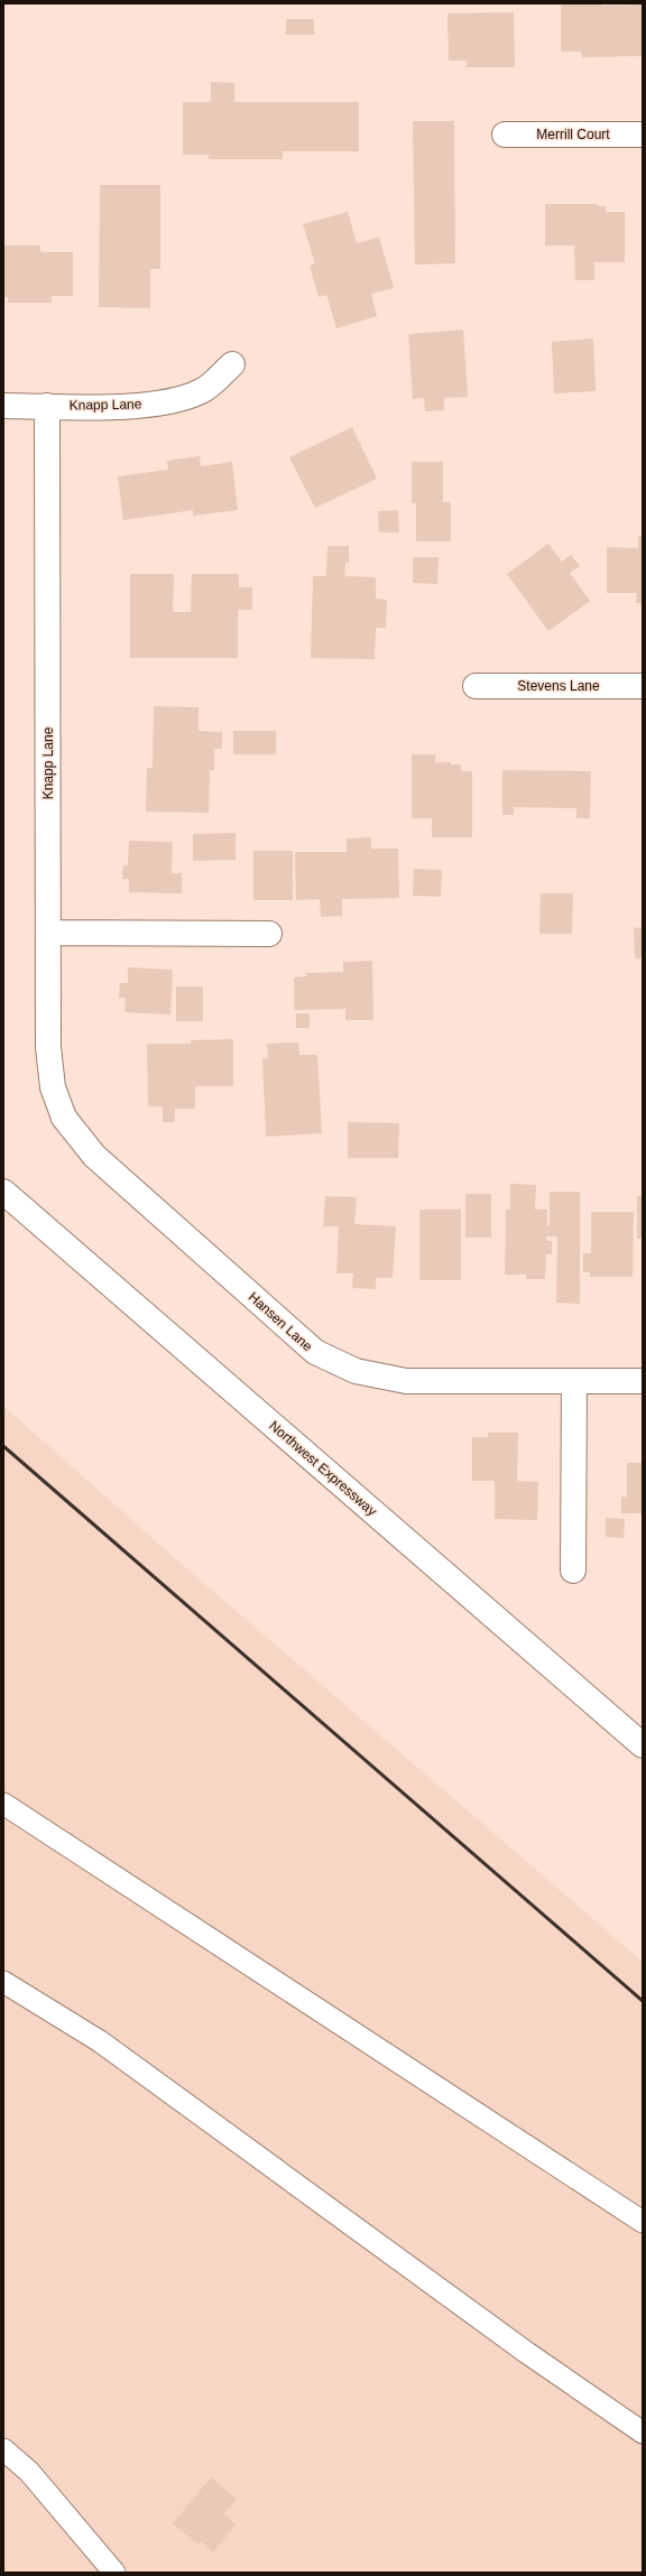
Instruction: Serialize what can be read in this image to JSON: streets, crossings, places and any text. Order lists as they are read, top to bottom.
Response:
{
  "streets": {
    "street": [
      "Merrill Court",
      "Knapp Lane",
      "Stevens Lane",
      "Hansen Lane",
      "Northwest Expressway"
    ]
  },
  "crossings": [
    ["Knapp Lane", "Hansen Lane"]
  ]
}
